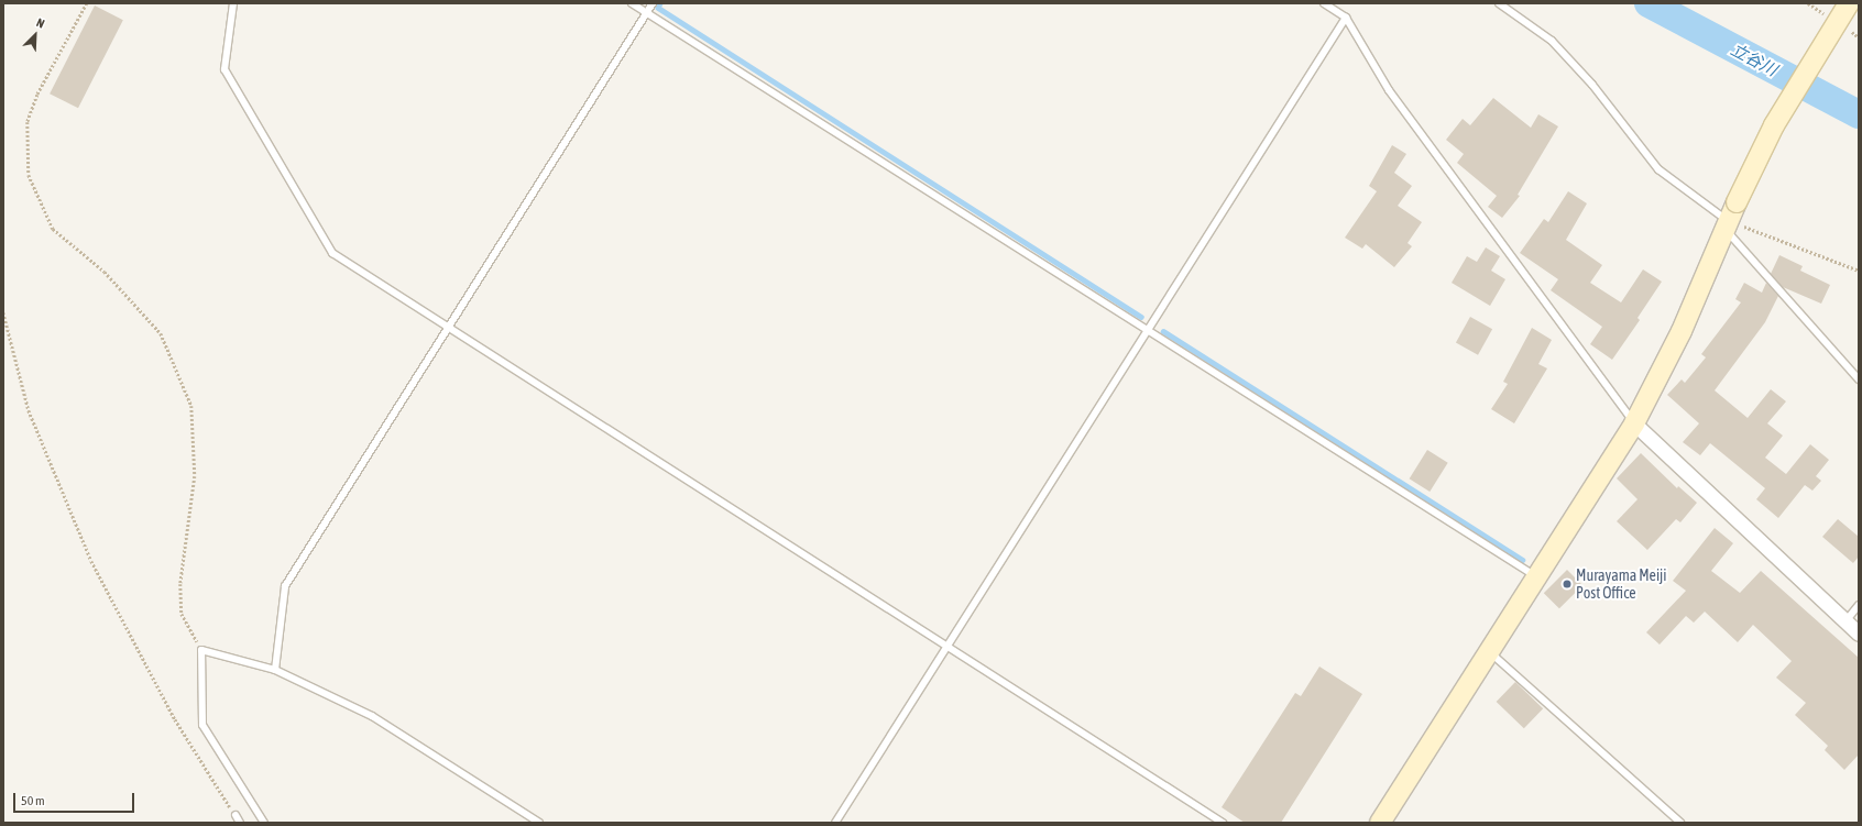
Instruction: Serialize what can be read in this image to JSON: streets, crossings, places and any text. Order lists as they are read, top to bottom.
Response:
{
  "water": ["立谷川"],
  "places": ["Murayama Meiji Post Office"],
  "scale_bar": "50 m",
  "north": "top right"
}
